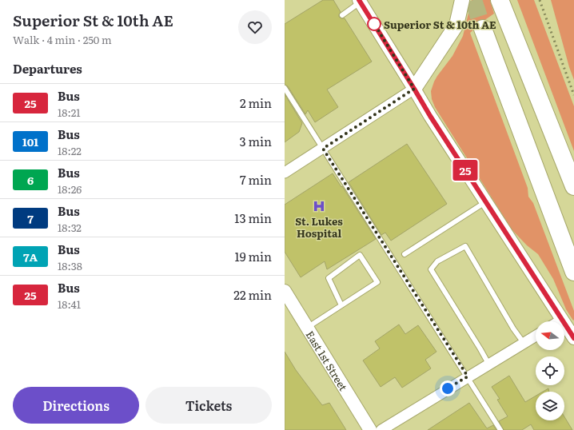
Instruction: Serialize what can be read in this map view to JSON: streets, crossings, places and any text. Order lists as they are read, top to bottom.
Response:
{
  "streets": {
    "street": ["East 1st Street"]
  },
  "places": {
    "other": ["Superior St & 10th AE"],
    "hospital": ["St. Lukes Hospital"]
  },
  "lines": ["bus line 25"],
  "north": "left",
  "page": {
    "heading": [
      ["Superior St & 10th AE", "Walk · 4 min · 250 m"],
      "Departures"
    ],
    "on_map": "25",
    "list": [
      {
        "mark": "25",
        "name": "Bus",
        "note": "18:21",
        "value": "2 min"
      },
      {
        "mark": "101",
        "name": "Bus",
        "note": "18:22",
        "value": "3 min"
      },
      {
        "mark": "6",
        "name": "Bus",
        "note": "18:26",
        "value": "7 min"
      },
      {
        "mark": "7",
        "name": "Bus",
        "note": "18:32",
        "value": "13 min"
      },
      {
        "mark": "7A",
        "name": "Bus",
        "note": "18:38",
        "value": "19 min"
      },
      {
        "mark": "25",
        "name": "Bus",
        "note": "18:41",
        "value": "22 min"
      }
    ],
    "buttons": ["Directions", "Tickets"]
  }
}
